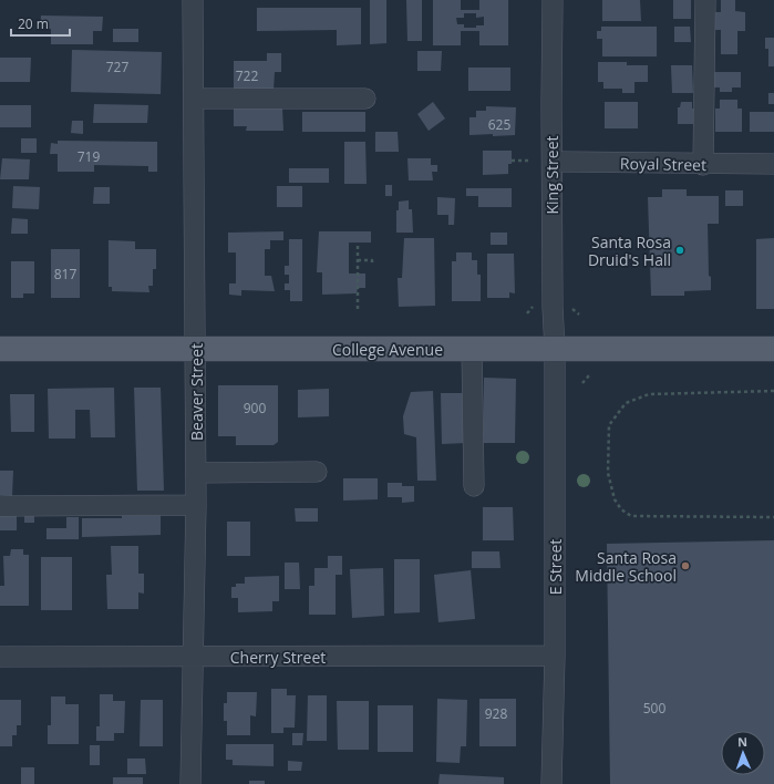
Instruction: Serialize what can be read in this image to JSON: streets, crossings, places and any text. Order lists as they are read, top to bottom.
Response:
{
  "streets": {
    "main road": ["College Avenue"],
    "street": [
      "Royal Street",
      "King Street",
      "Beaver Street",
      "E Street",
      "Cherry Street"
    ]
  },
  "crossings": [
    ["Royal Street", "King Street"],
    ["King Street", "College Avenue"],
    ["King Street", "E Street"],
    ["College Avenue", "Beaver Street"],
    ["College Avenue", "E Street"],
    ["Beaver Street", "Cherry Street"],
    ["E Street", "Cherry Street"]
  ],
  "places": ["Santa Rosa Druid's Hall", "Santa Rosa Middle School"],
  "house_numbers": [
    "727",
    "722",
    "625",
    "719",
    "817",
    "900",
    "500",
    "928"
  ],
  "scale_bar": "20 m",
  "north": "top"
}
